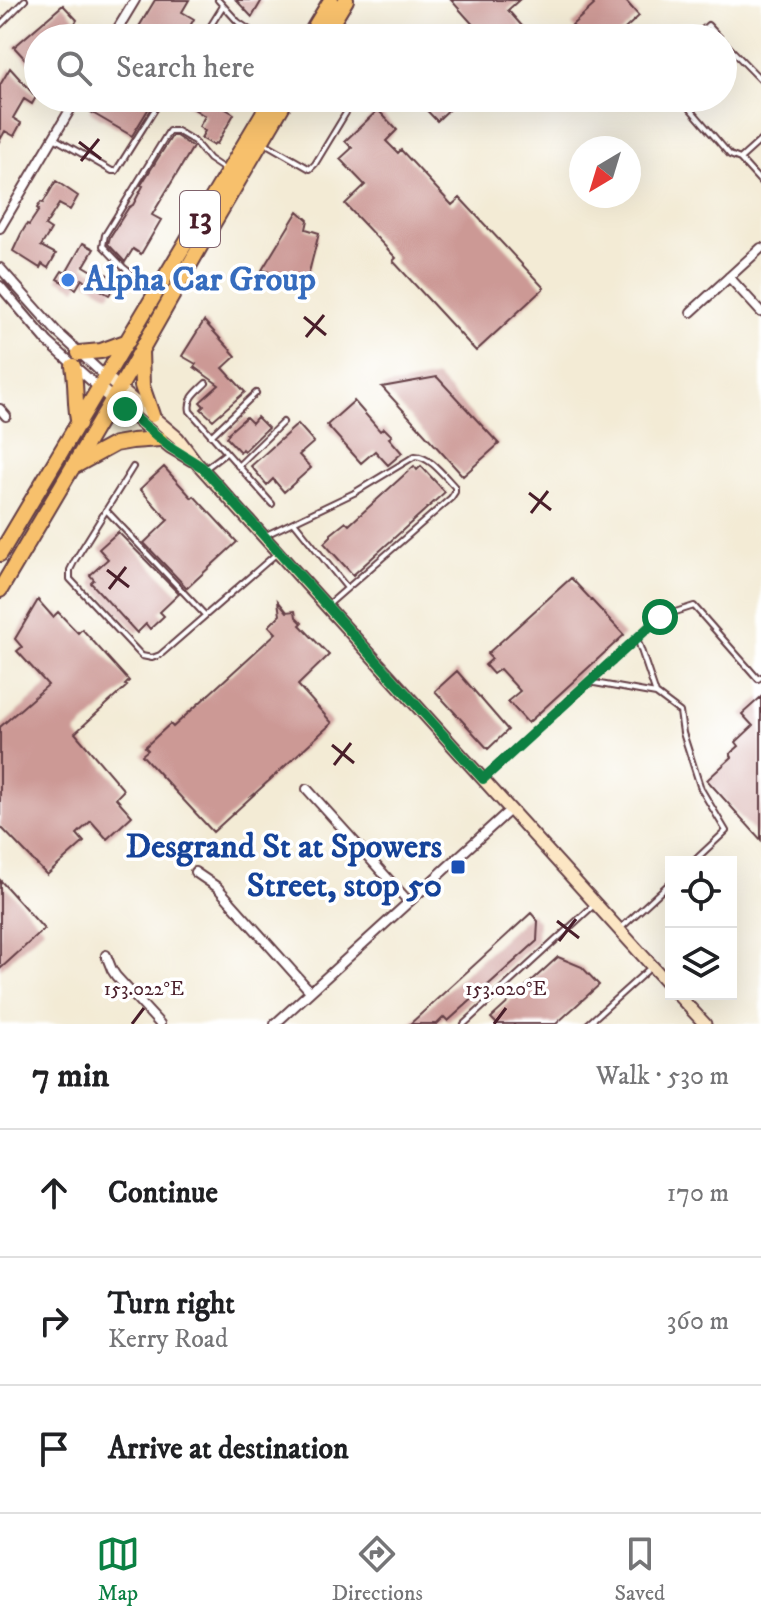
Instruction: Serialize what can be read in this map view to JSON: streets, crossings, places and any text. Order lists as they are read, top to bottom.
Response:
{
  "streets": {
    "highway": ["13"]
  },
  "places": {
    "other": ["Alpha Car Group"],
    "transit": ["Desgrand St at Spowers Street, stop 50"]
  },
  "north": "bottom left",
  "page": {
    "search": "Search here",
    "heading": ["7 min", "Walk · 530 m"],
    "list": [
      ["Continue", "170 m"],
      ["Turn right", "Kerry Road", "360 m"],
      "Arrive at destination"
    ],
    "nav": ["Map", "Directions", "Saved"]
  },
  "coordinates": ["153.022°E", "153.020°E"]
}
